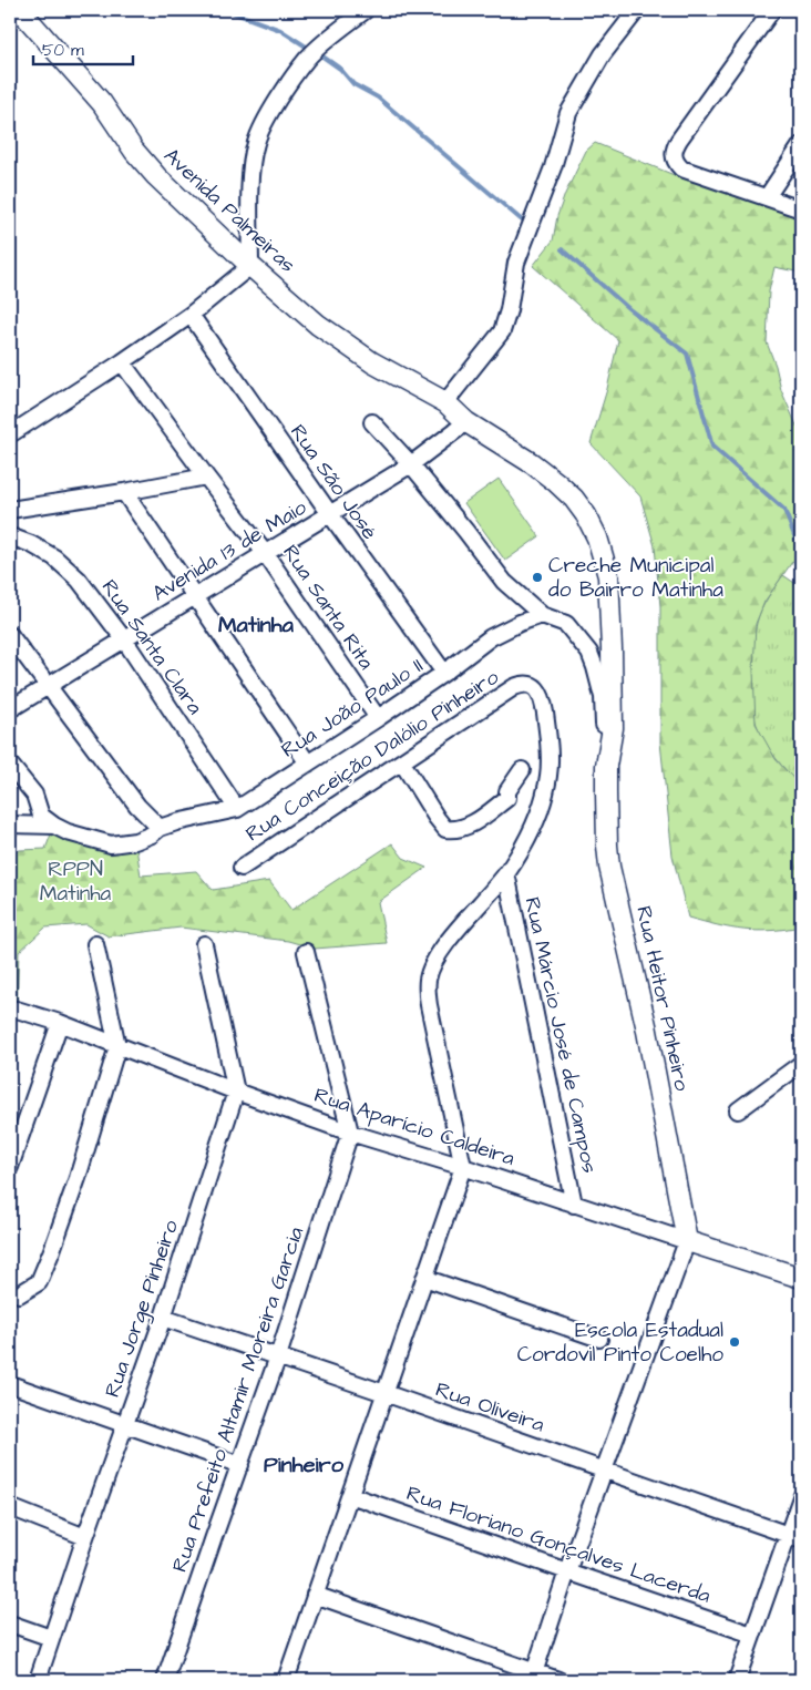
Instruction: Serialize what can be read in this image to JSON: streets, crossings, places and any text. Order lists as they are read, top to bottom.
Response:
{
  "streets": {
    "street": [
      "Avenida Palmeiras",
      "Rua São José",
      "Avenida 13 de Maio",
      "Rua Santa Rita",
      "Rua Santa Clara",
      "Rua João Paulo II",
      "Rua Conceição Dalólio Pinheiro",
      "Rua Heitor Pinheiro",
      "Rua Márcio José de Campos",
      "Rua Aparício Caldeira",
      "Rua Jorge Pinheiro",
      "Rua Prefeito Altamir Moreira Garcia",
      "Rua Oliveira",
      "Rua Floriano Gonçalves Lacerda"
    ]
  },
  "crossings": [
    ["Avenida Palmeiras", "Avenida 13 de Maio"],
    ["Avenida Palmeiras", "Rua Heitor Pinheiro"],
    ["Rua São José", "Avenida 13 de Maio"],
    ["Rua São José", "Rua João Paulo II"],
    ["Avenida 13 de Maio", "Rua Santa Rita"],
    ["Avenida 13 de Maio", "Rua Santa Clara"],
    ["Avenida 13 de Maio", "Rua Heitor Pinheiro"],
    ["Rua Santa Rita", "Rua João Paulo II"],
    ["Rua Santa Clara", "Rua João Paulo II"],
    ["Rua Conceição Dalólio Pinheiro", "Rua Márcio José de Campos"],
    ["Rua Conceição Dalólio Pinheiro", "Rua Aparício Caldeira"],
    ["Rua Heitor Pinheiro", "Rua Aparício Caldeira"],
    ["Rua Márcio José de Campos", "Rua Aparício Caldeira"],
    ["Rua Aparício Caldeira", "Rua Jorge Pinheiro"],
    ["Rua Aparício Caldeira", "Rua Prefeito Altamir Moreira Garcia"],
    ["Rua Jorge Pinheiro", "Rua Oliveira"],
    ["Rua Prefeito Altamir Moreira Garcia", "Rua Oliveira"]
  ],
  "districts": ["Matinha", "Pinheiro"],
  "parks": ["RPPN Matinha"],
  "places": ["Creche Municipal do Bairro Matinha", "Escola Estadual Cordovil Pinto Coelho"],
  "scale_bar": "50 m"
}
